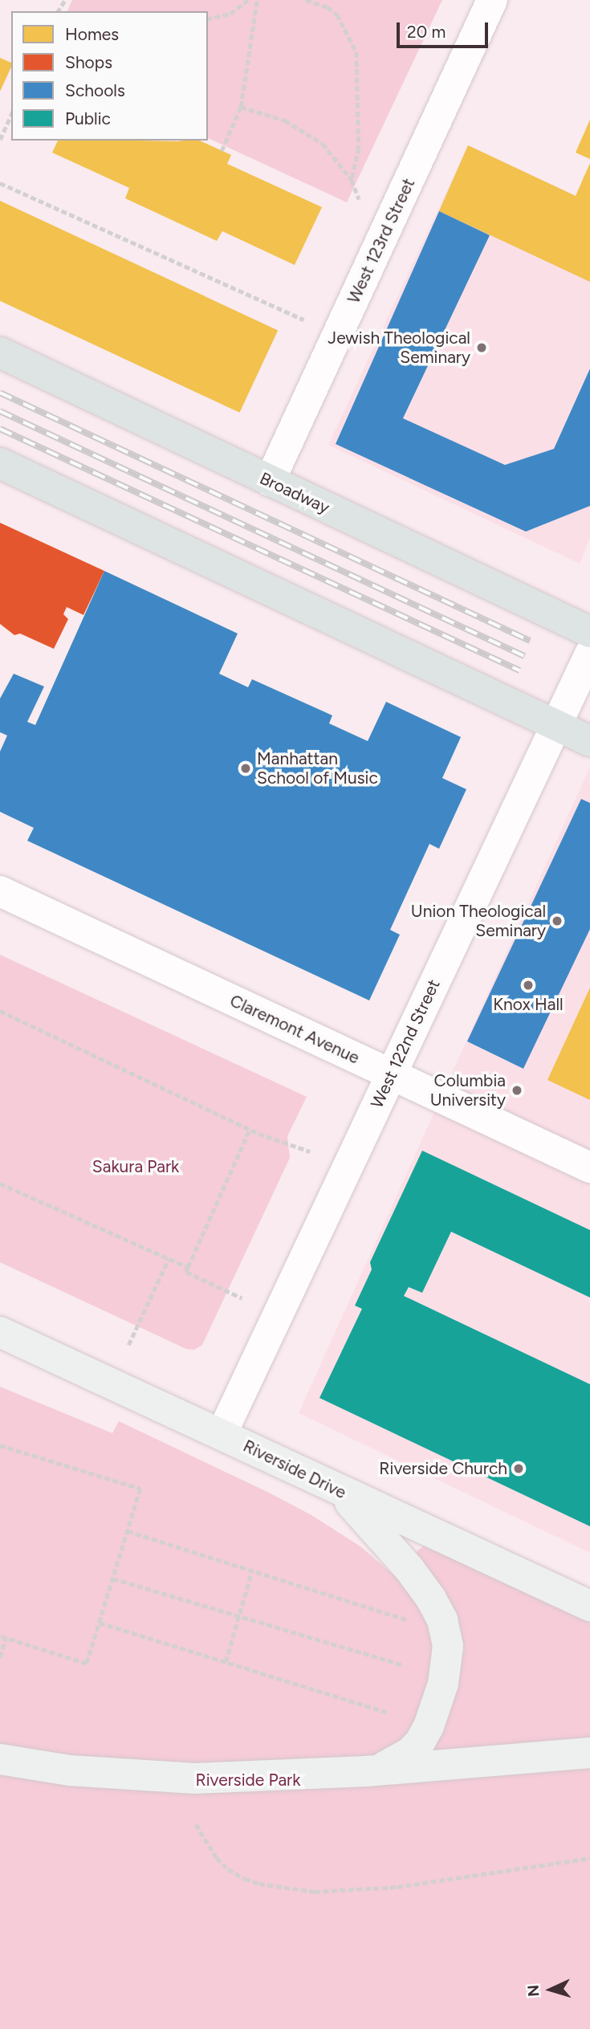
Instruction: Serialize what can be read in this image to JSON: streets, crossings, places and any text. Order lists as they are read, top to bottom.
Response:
{
  "streets": {
    "main road": ["Broadway", "Riverside Drive"],
    "street": ["West 123rd Street", "Claremont Avenue", "West 122nd Street"]
  },
  "crossings": [
    ["West 123rd Street", "Broadway"],
    ["Claremont Avenue", "West 122nd Street"],
    ["West 122nd Street", "Riverside Drive"]
  ],
  "parks": ["Sakura Park", "Riverside Park"],
  "places": [
    "Jewish Theological Seminary",
    "Manhattan School of Music",
    "Union Theological Seminary",
    "Knox Hall",
    "Columbia University",
    "Riverside Church"
  ],
  "legend": [
    "Homes",
    "Shops",
    "Schools",
    "Public"
  ],
  "scale_bar": "20 m",
  "north": "left"
}
